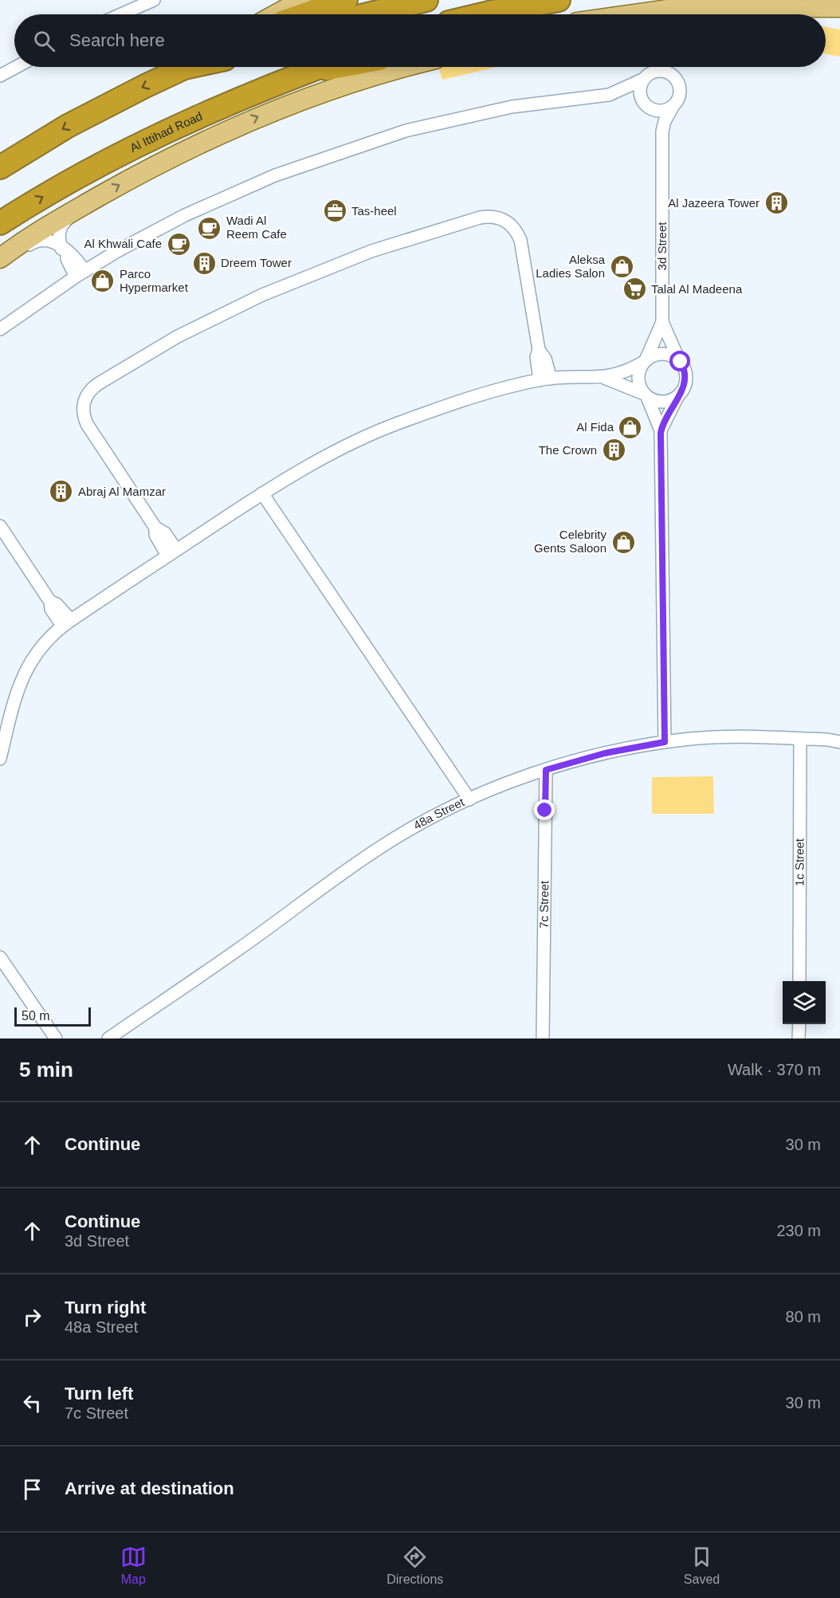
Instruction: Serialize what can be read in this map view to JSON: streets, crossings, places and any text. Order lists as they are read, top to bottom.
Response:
{
  "streets": {
    "highway": ["Al Ittihad Road"],
    "street": [
      "3d Street",
      "48a Street",
      "1c Street",
      "7c Street"
    ]
  },
  "crossings": [
    ["48a Street", "1c Street"],
    ["48a Street", "7c Street"]
  ],
  "places": {
    "building": [
      "Al Jazeera Tower",
      "Dreem Tower",
      "The Crown",
      "Abraj Al Mamzar"
    ],
    "office": ["Tas-heel"],
    "cafe": ["Wadi Al Reem Cafe", "Al Khwali Cafe"],
    "shop": [
      "Aleksa Ladies Salon",
      "Parco Hypermarket",
      "Al Fida",
      "Celebrity Gents Saloon"
    ],
    "supermarket": ["Talal Al Madeena"]
  },
  "scale_bar": "50 m",
  "page": {
    "search": "Search here",
    "scale": "50 m",
    "heading": ["5 min", "Walk · 370 m"],
    "list": [
      ["Continue", "30 m"],
      ["Continue", "3d Street", "230 m"],
      ["Turn right", "48a Street", "80 m"],
      ["Turn left", "7c Street", "30 m"],
      "Arrive at destination"
    ],
    "nav": ["Map", "Directions", "Saved"]
  }
}
